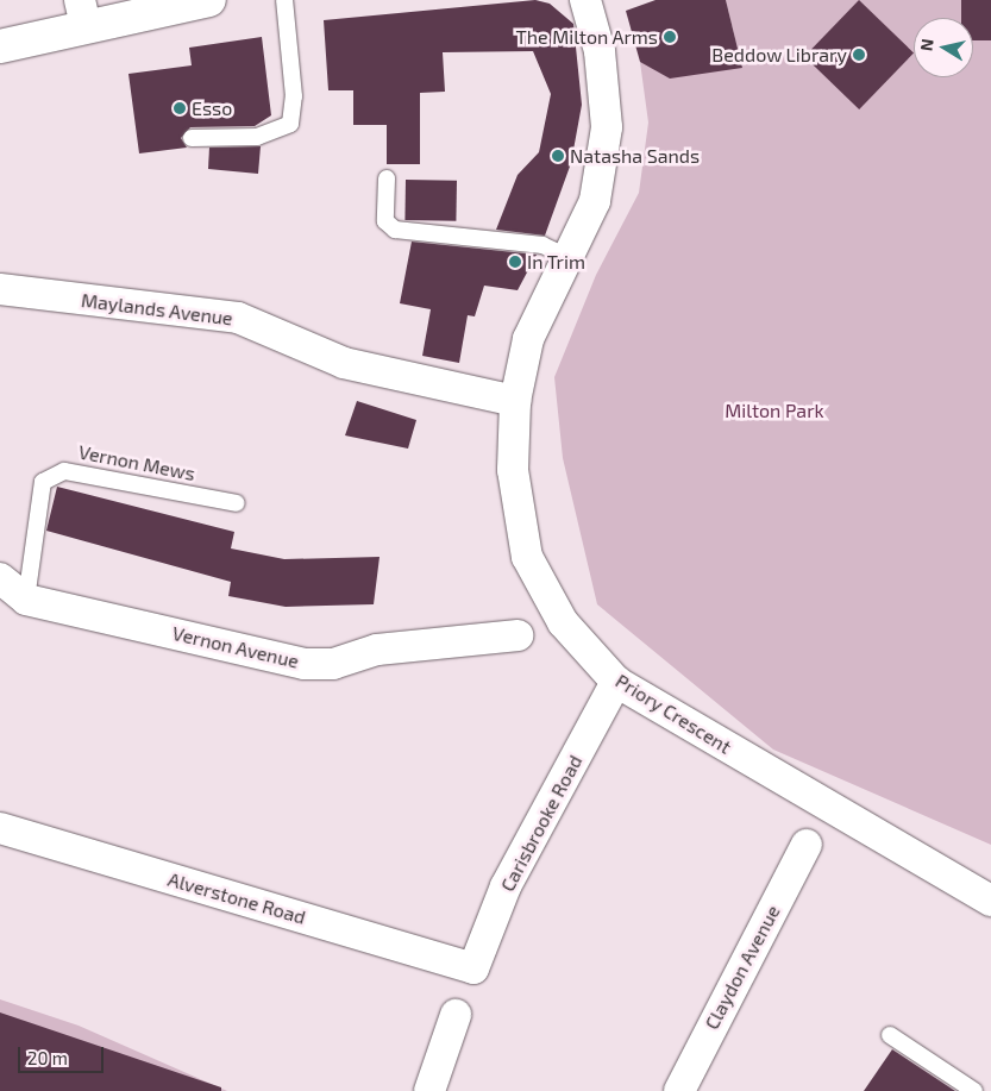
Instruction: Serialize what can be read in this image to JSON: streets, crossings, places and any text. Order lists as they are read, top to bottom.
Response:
{
  "streets": {
    "street": [
      "Maylands Avenue",
      "Vernon Avenue",
      "Priory Crescent",
      "Carisbrooke Road",
      "Alverstone Road",
      "Claydon Avenue"
    ],
    "lane": ["Vernon Mews"]
  },
  "crossings": [
    ["Maylands Avenue", "Priory Crescent"],
    ["Vernon Mews", "Vernon Avenue"],
    ["Priory Crescent", "Carisbrooke Road"],
    ["Carisbrooke Road", "Alverstone Road"]
  ],
  "parks": ["Milton Park"],
  "places": [
    "The Milton Arms",
    "Beddow Library",
    "Esso",
    "Natasha Sands",
    "In Trim"
  ],
  "scale_bar": "20 m",
  "north": "left"
}
